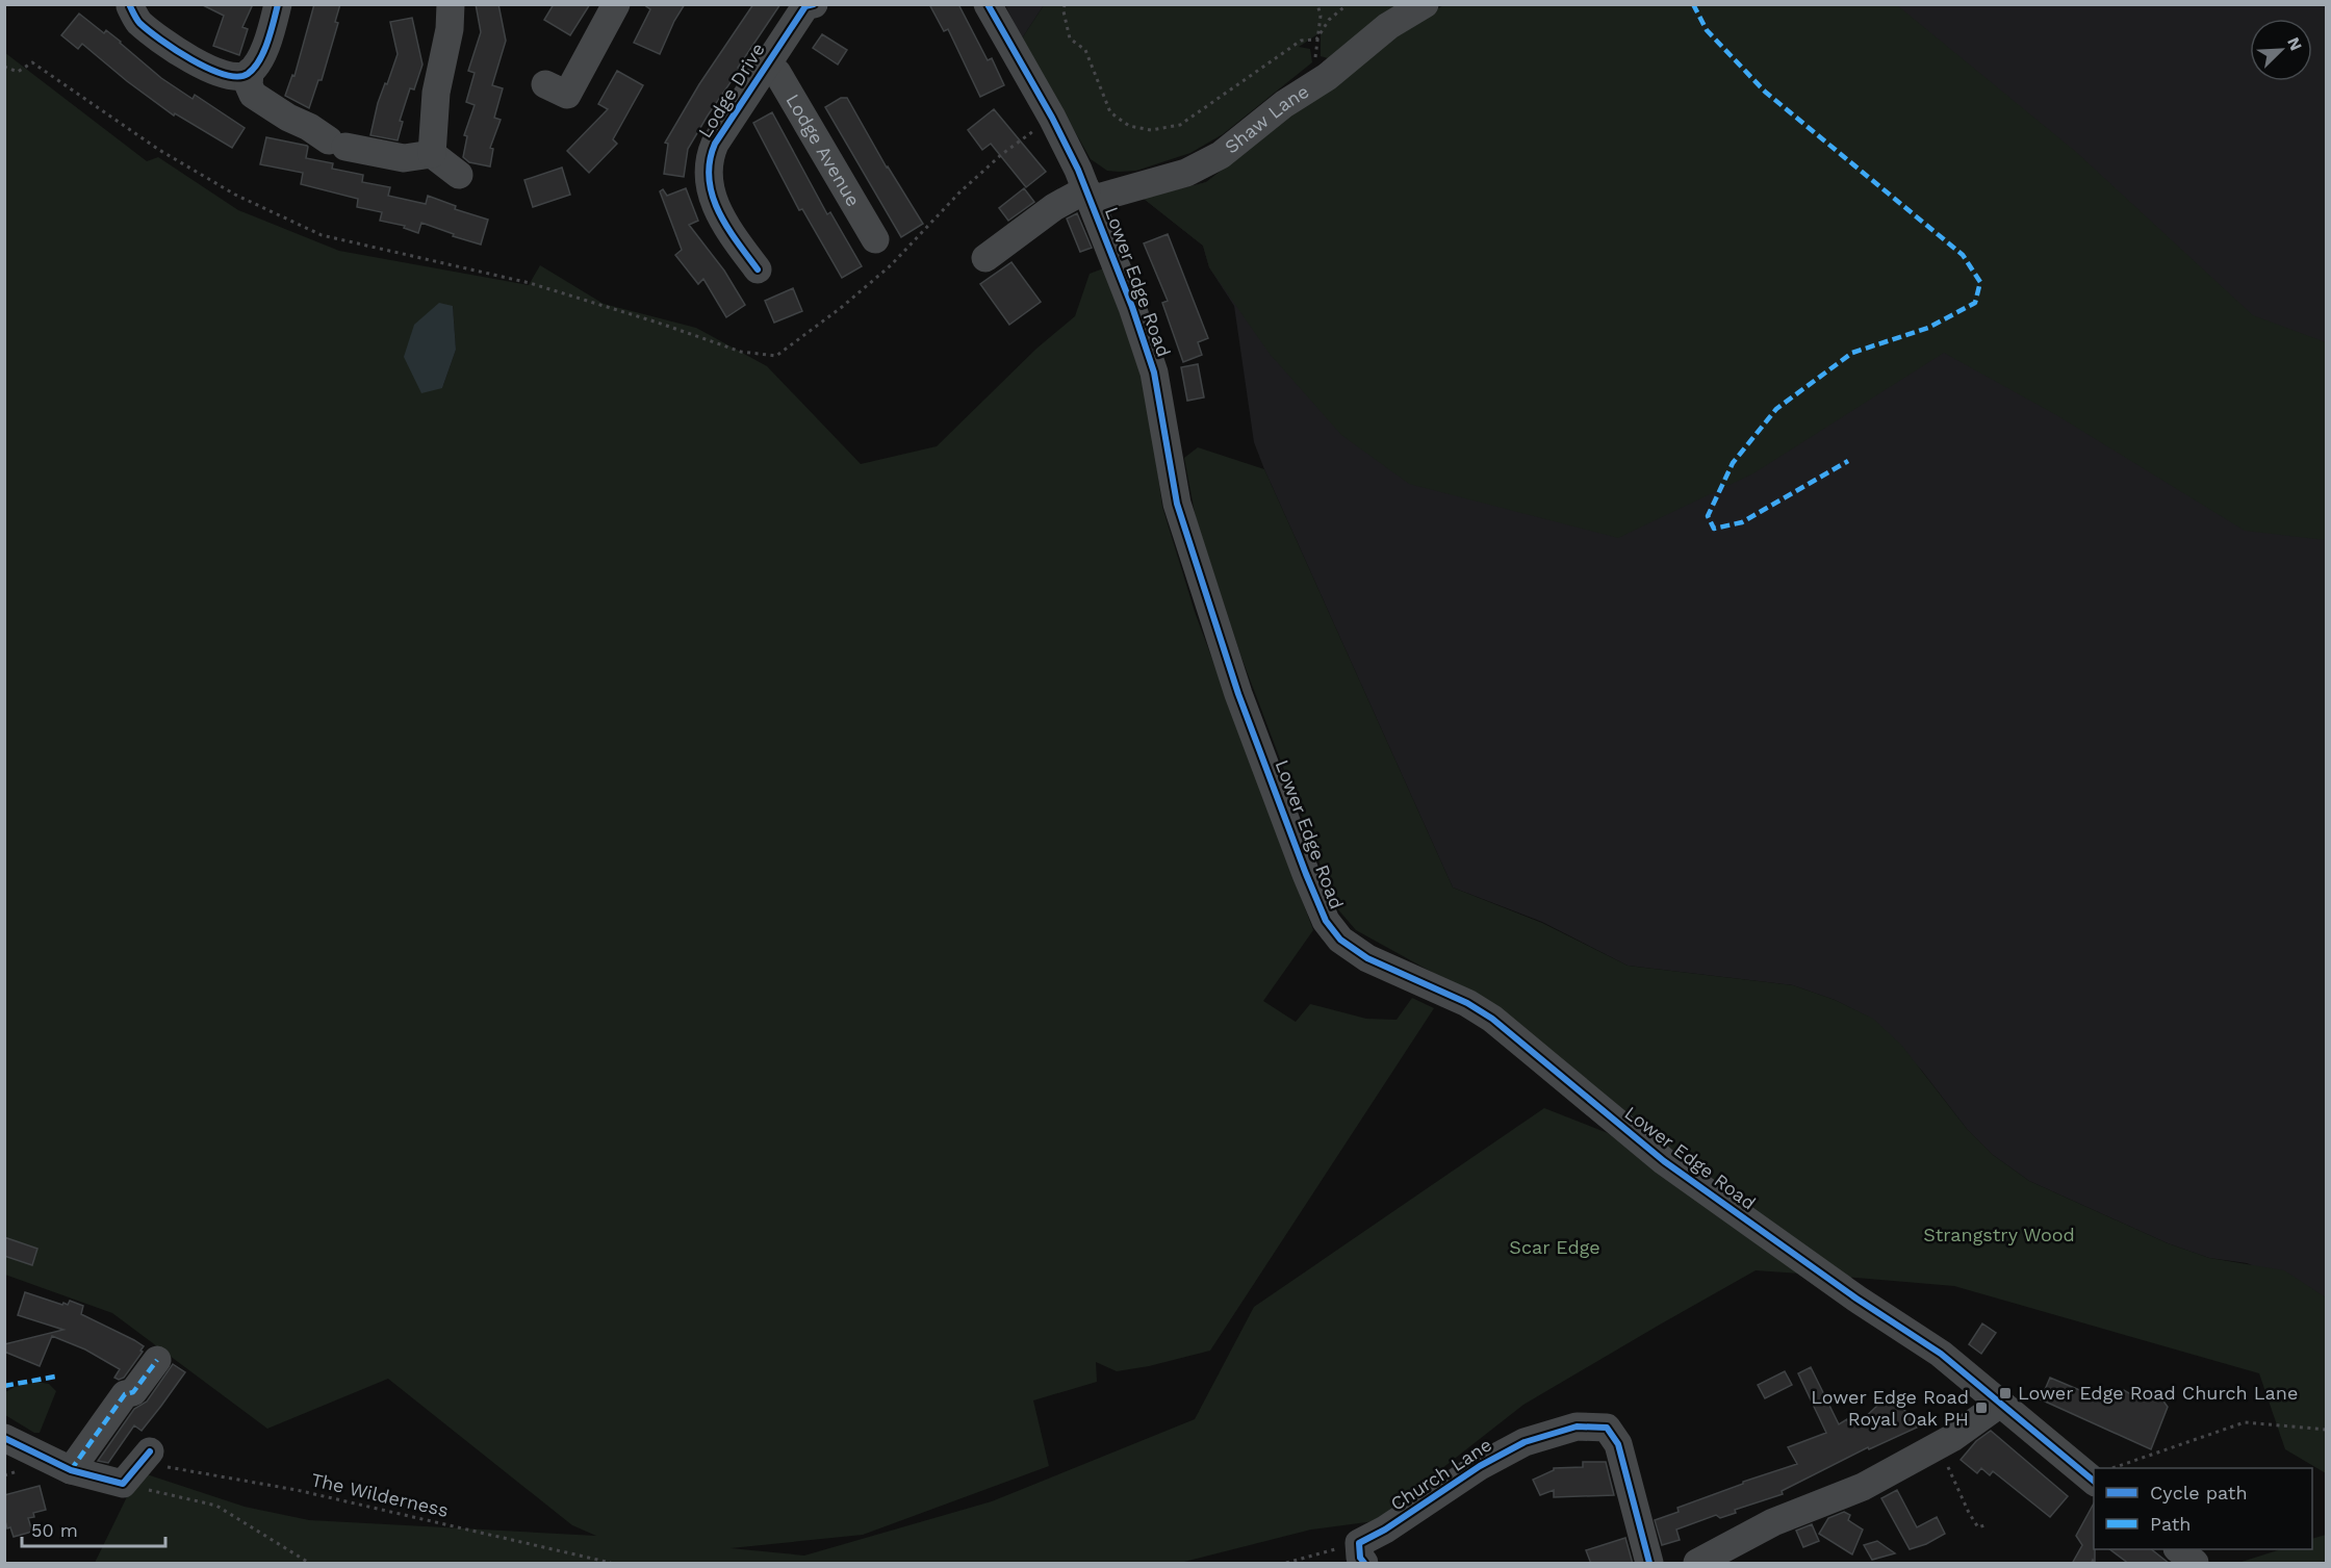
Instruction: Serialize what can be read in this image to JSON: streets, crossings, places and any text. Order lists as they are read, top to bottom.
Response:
{
  "streets": {
    "street": [
      "Lodge Drive",
      "Shaw Lane",
      "Lodge Avenue",
      "Lower Edge Road",
      "Church Lane"
    ],
    "path": ["The Wilderness"]
  },
  "crossings": [
    ["Lodge Drive", "Lodge Avenue"],
    ["Shaw Lane", "Lower Edge Road"]
  ],
  "parks": ["Strangstry Wood", "Scar Edge"],
  "places": {
    "transit": ["Lower Edge Road Church Lane", "Lower Edge Road Royal Oak PH"]
  },
  "legend": ["Cycle path", "Path"],
  "scale_bar": "50 m",
  "north": "top right"
}
